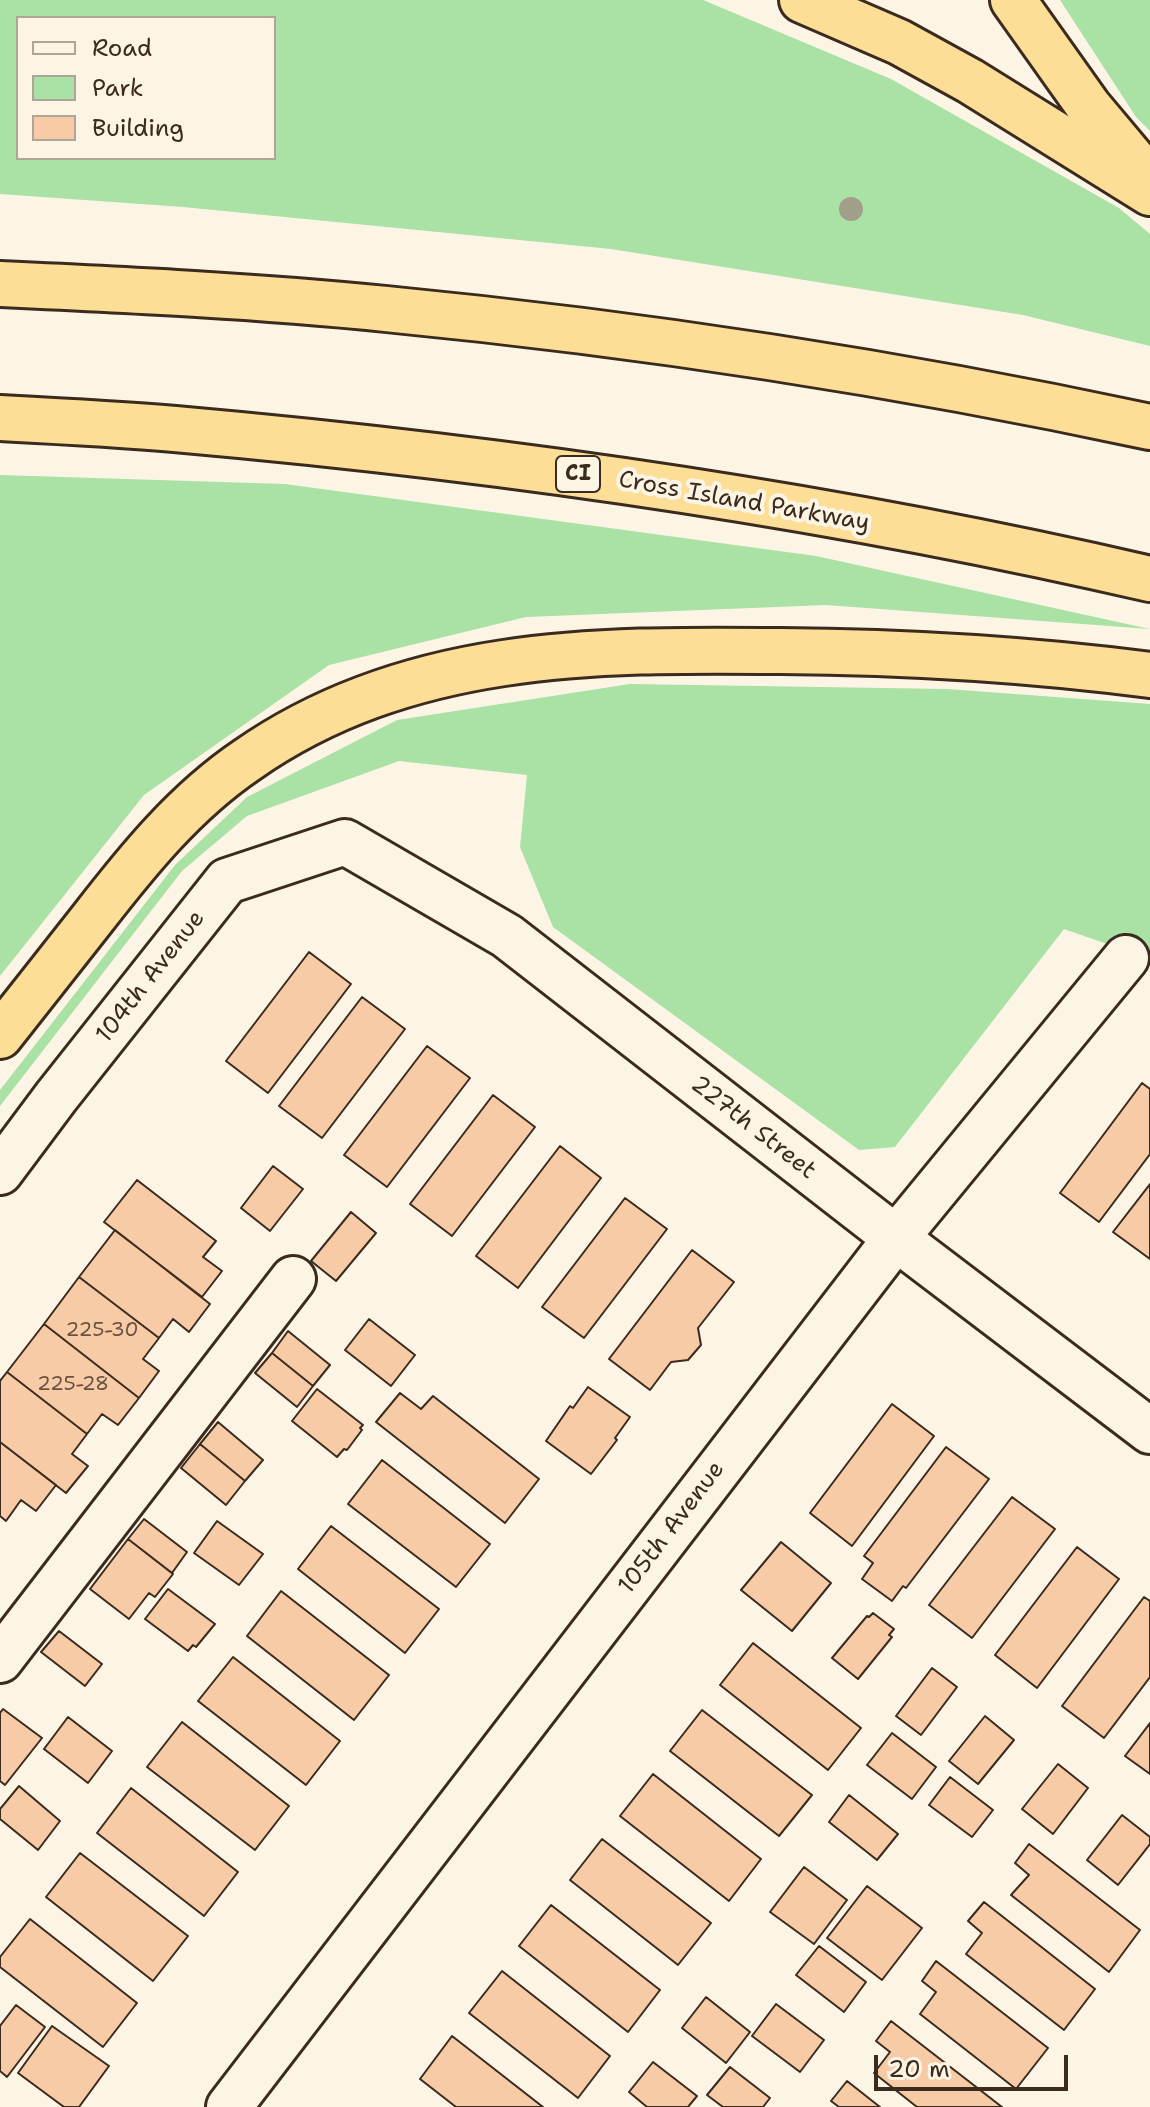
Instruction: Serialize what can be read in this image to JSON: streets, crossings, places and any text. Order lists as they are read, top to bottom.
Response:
{
  "streets": {
    "highway": ["CI", "Cross Island Parkway"],
    "street": ["104th Avenue", "227th Street", "105th Avenue"]
  },
  "crossings": [
    ["104th Avenue", "227th Street"],
    ["227th Street", "105th Avenue"]
  ],
  "house_numbers": ["225-30", "225-28"],
  "legend": ["Road", "Park", "Building"],
  "scale_bar": "20 m"
}
